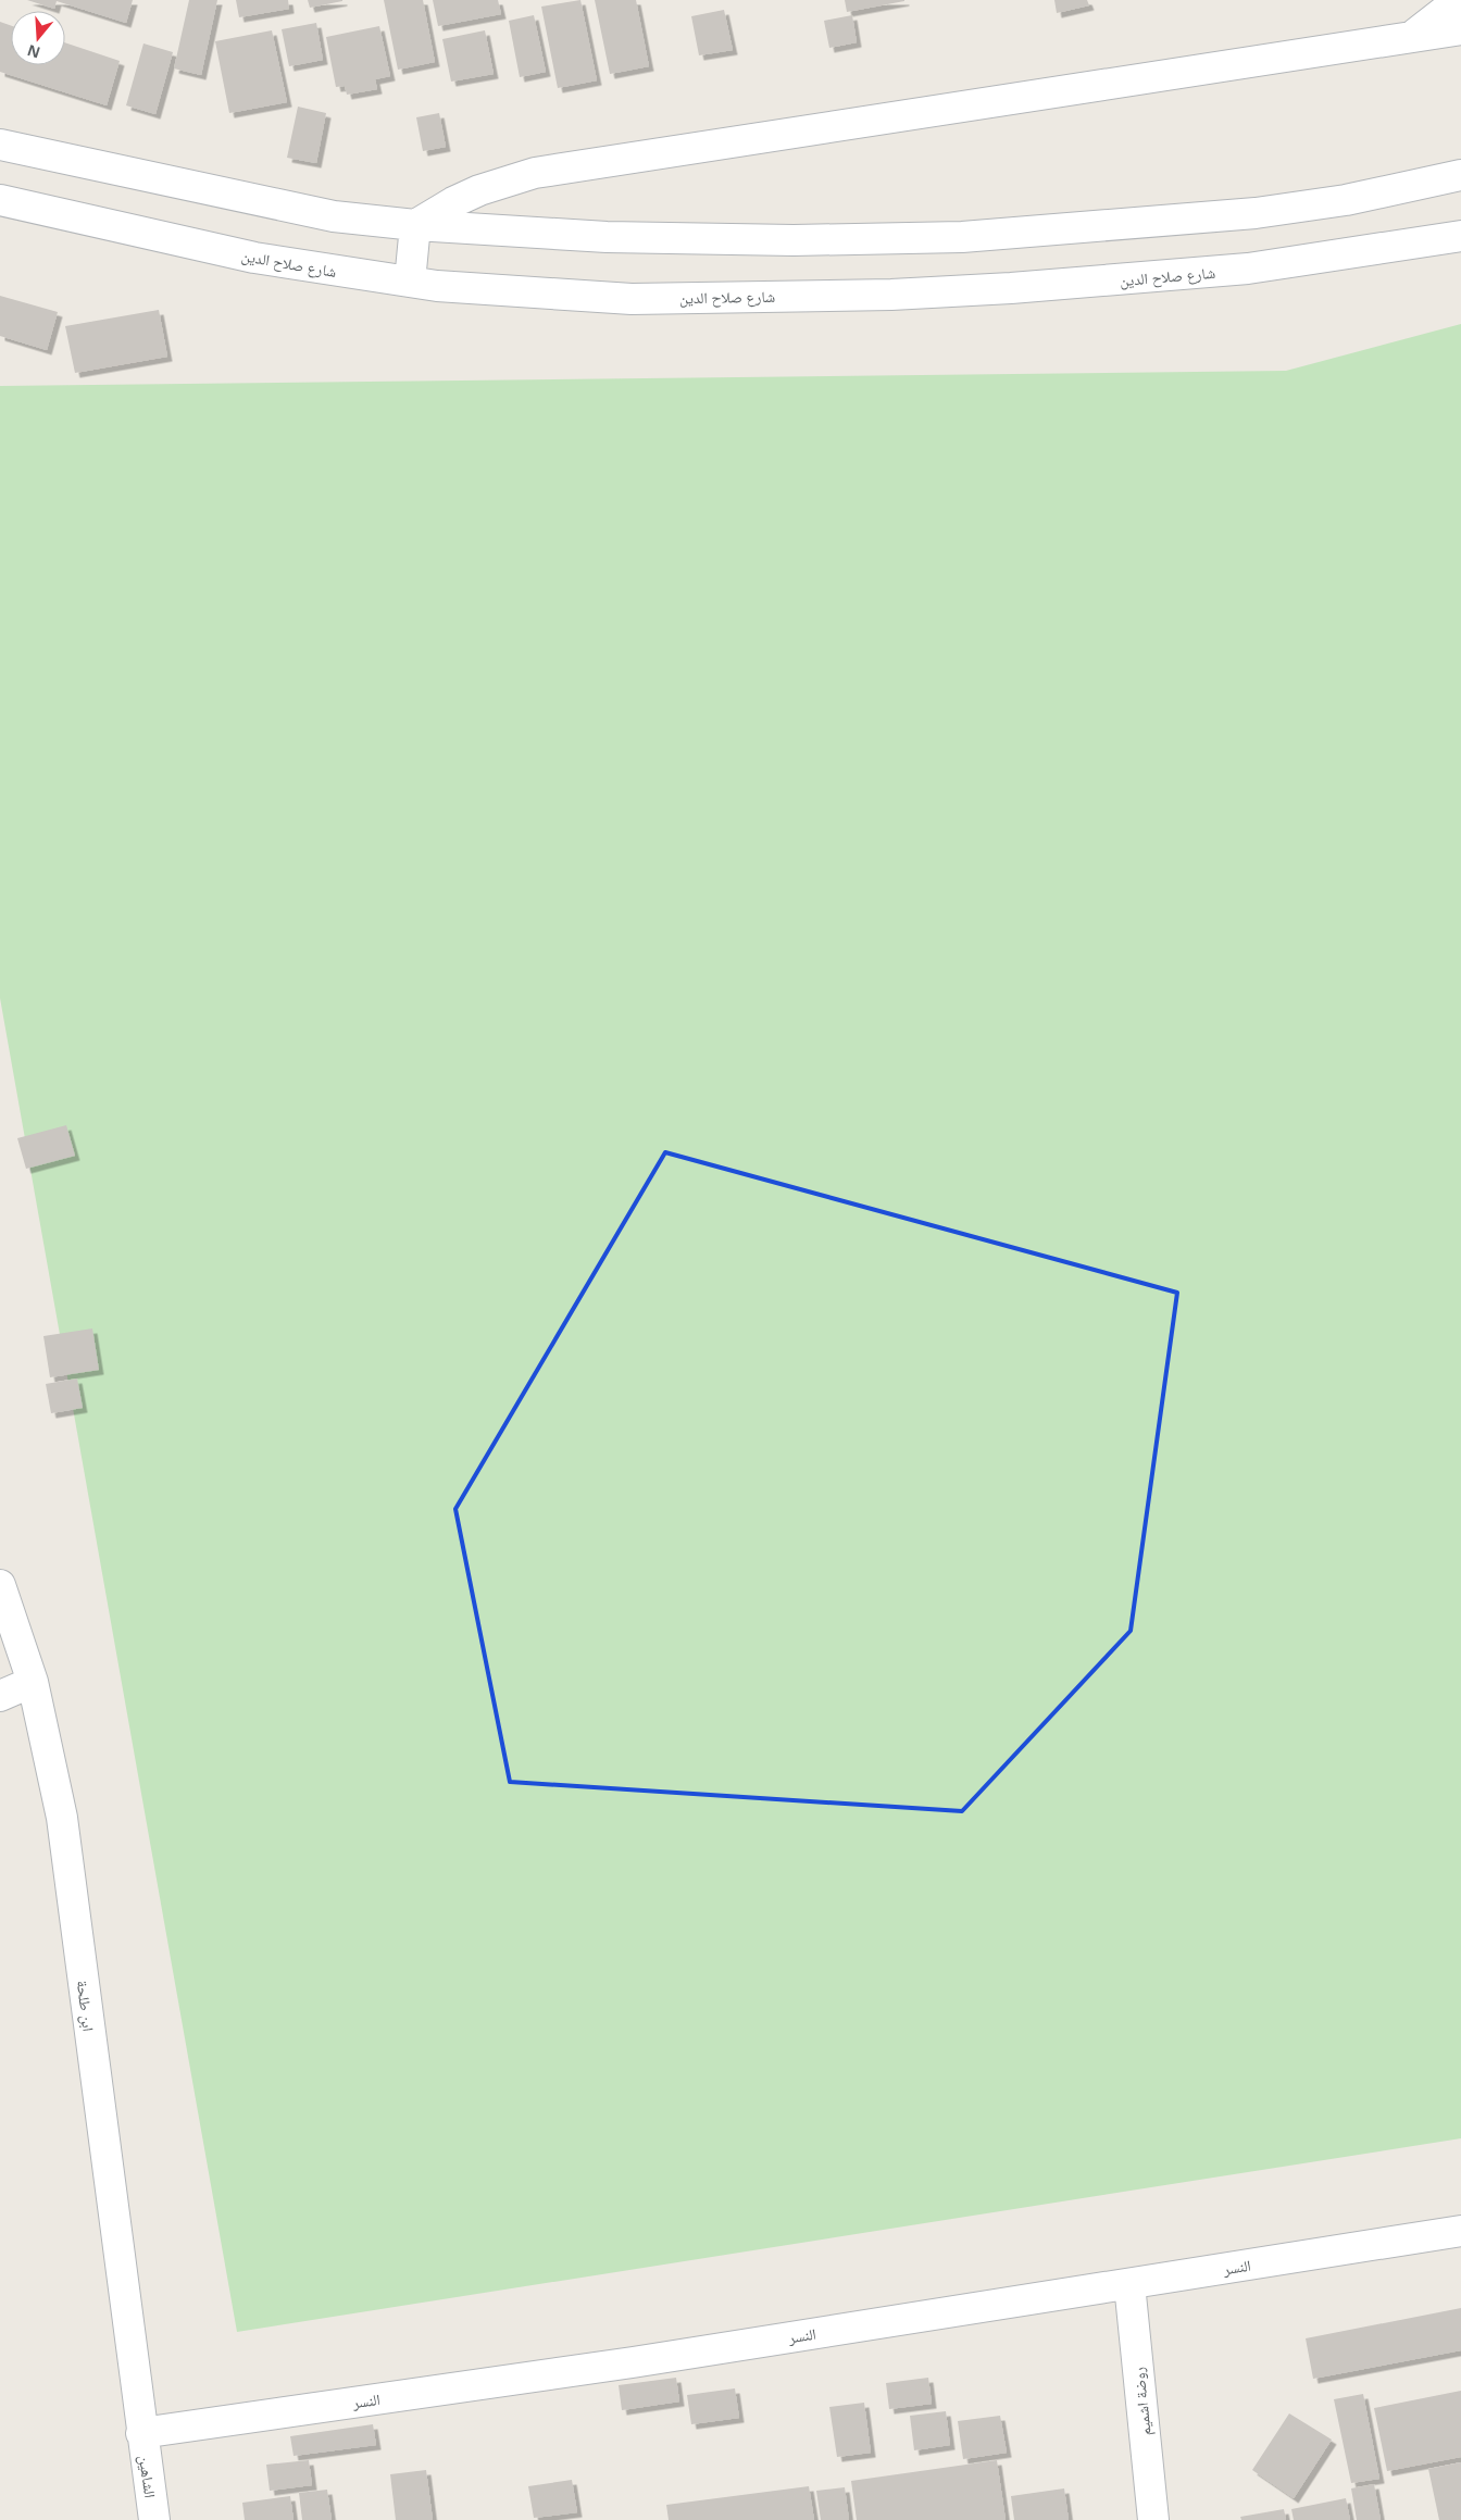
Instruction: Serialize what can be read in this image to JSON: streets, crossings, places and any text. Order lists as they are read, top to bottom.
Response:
{
  "streets": {
    "street": [
      "شارع صلاح الدين",
      "ابن طلحة",
      "النسر",
      "روضة اشميم",
      "الشاهين"
    ]
  },
  "crossings": [
    ["ابن طلحة", "النسر"],
    ["ابن طلحة", "الشاهين"],
    ["النسر", "روضة اشميم"],
    ["النسر", "الشاهين"]
  ],
  "north": "bottom"
}
